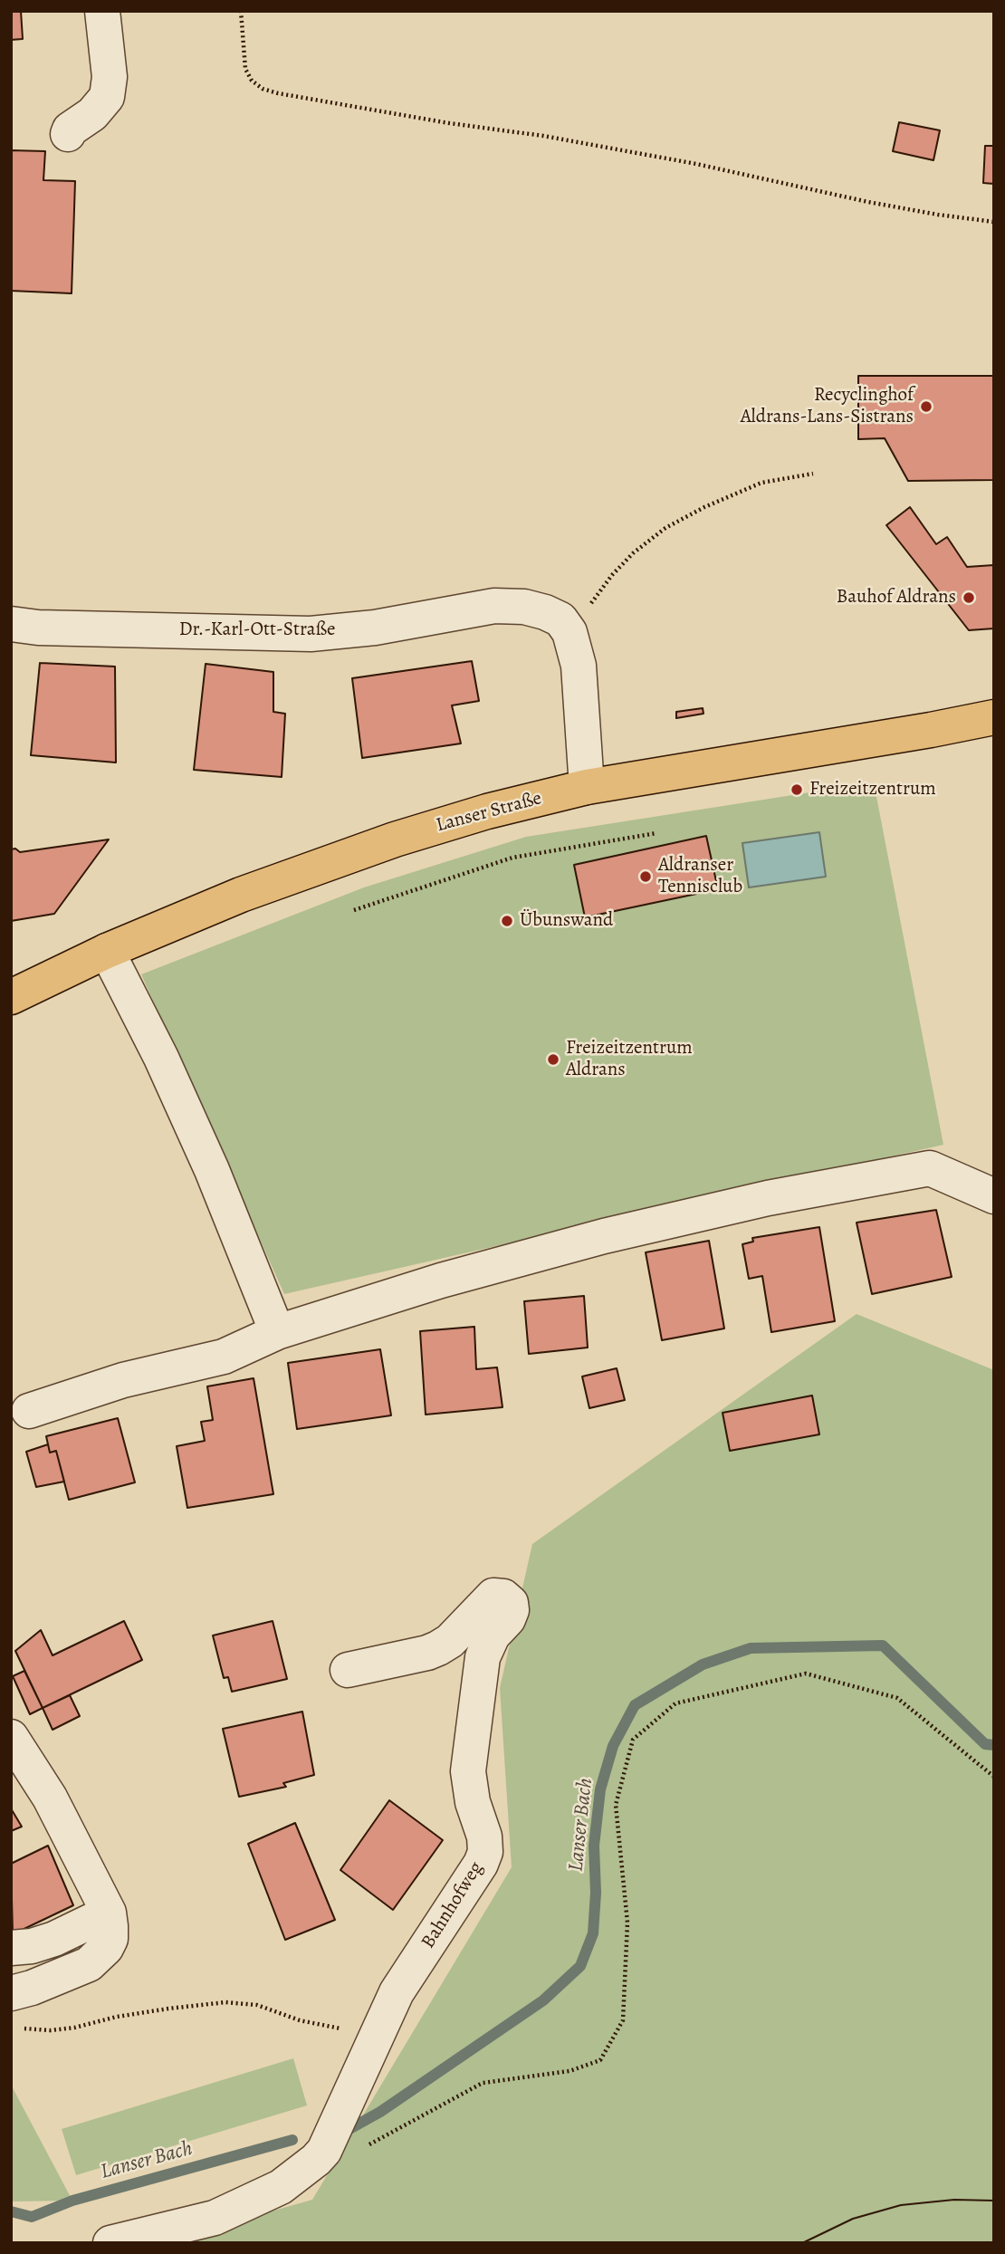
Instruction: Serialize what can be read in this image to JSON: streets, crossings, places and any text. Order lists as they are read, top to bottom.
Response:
{
  "streets": {
    "main road": ["Lanser Straße"],
    "street": ["Dr.-Karl-Ott-Straße", "Bahnhofweg"]
  },
  "water": ["Lanser Bach"],
  "places": [
    "Recyclinghof Aldrans-Lans-Sistrans",
    "Bauhof Aldrans",
    "Freizeitzentrum",
    "Aldranser Tennisclub",
    "Übunswand",
    "Freizeitzentrum Aldrans"
  ]
}
